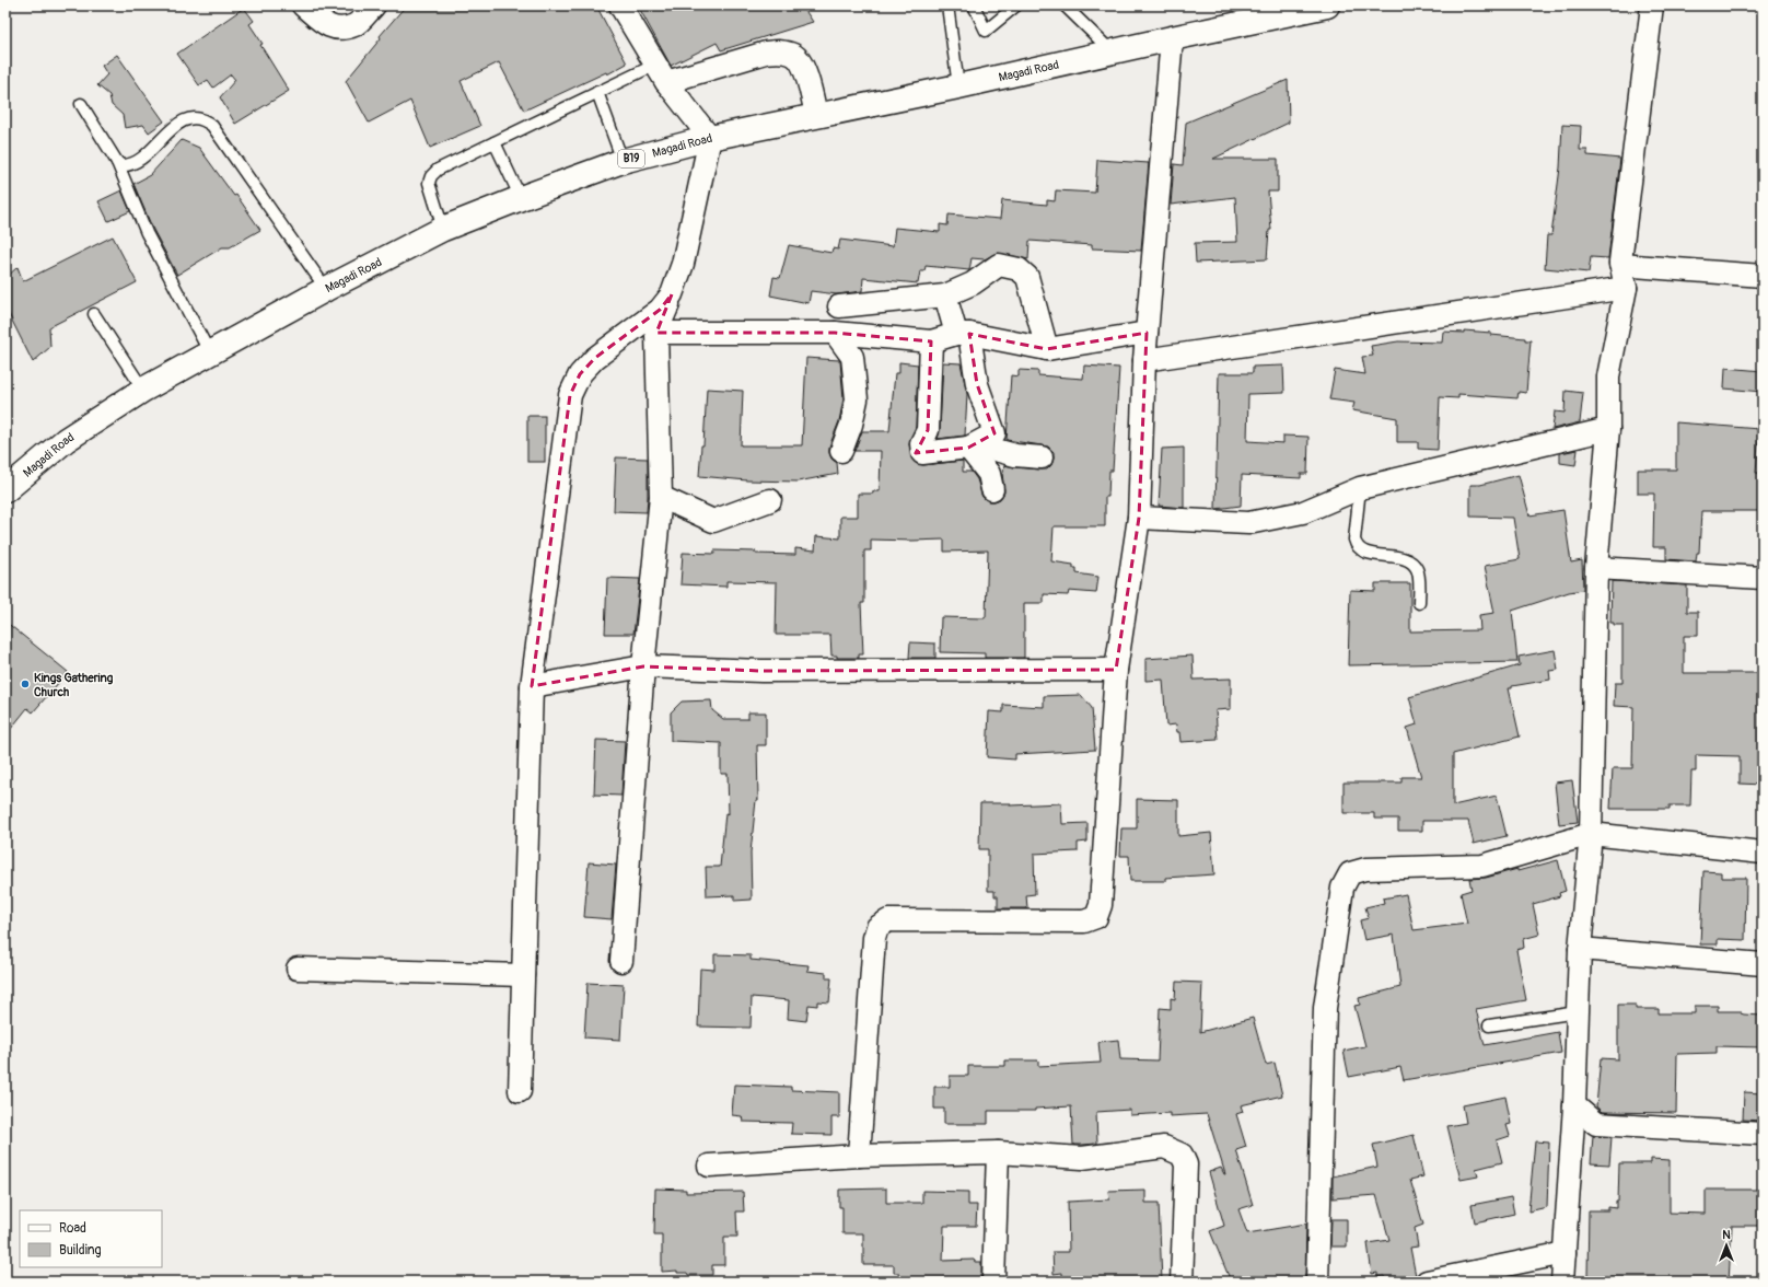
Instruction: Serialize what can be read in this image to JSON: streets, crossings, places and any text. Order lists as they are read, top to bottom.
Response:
{
  "streets": {
    "highway": ["Magadi Road", "B19"]
  },
  "places": ["Kings Gathering Church"],
  "legend": ["Road", "Building"],
  "north": "top"
}
